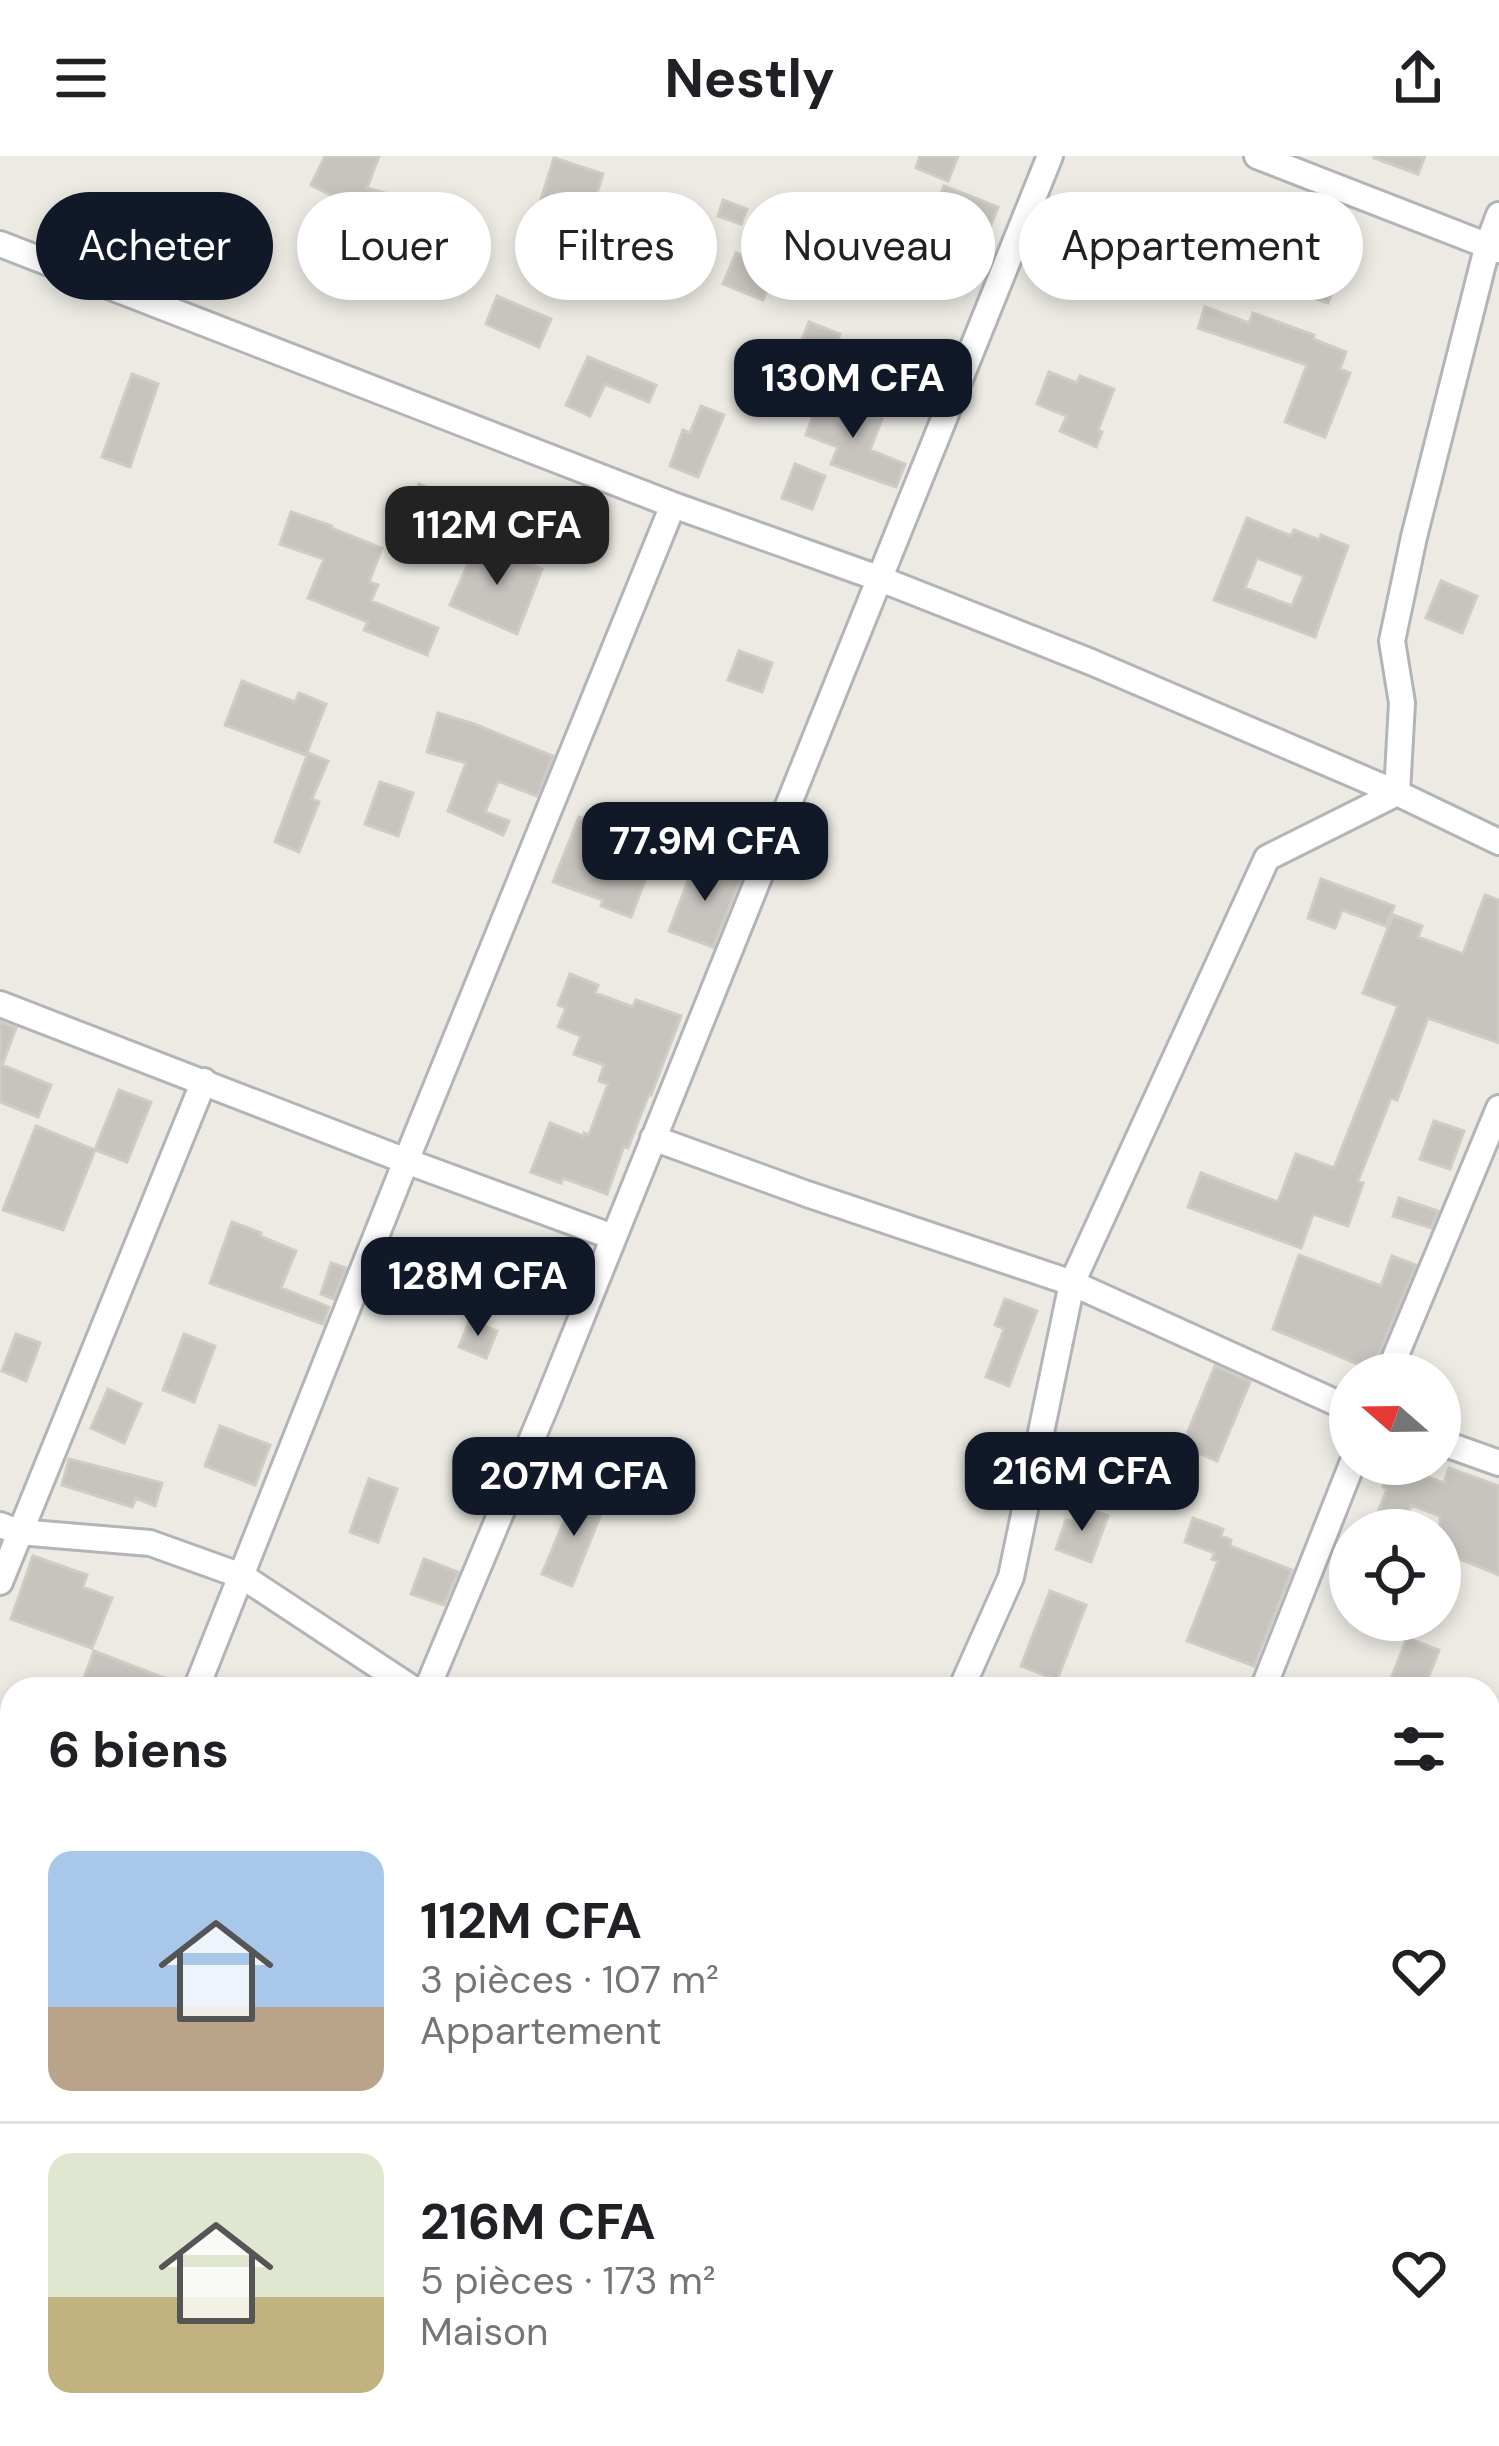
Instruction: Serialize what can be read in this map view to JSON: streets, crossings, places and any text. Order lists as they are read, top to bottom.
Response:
{
  "north": "left",
  "page": {
    "header": "Nestly",
    "chip": [
      "Acheter",
      "Louer",
      "Filtres",
      "Nouveau",
      "Appartement"
    ],
    "price": [
      "130M CFA",
      "112M CFA",
      "77.9M CFA",
      "128M CFA",
      "216M CFA",
      "207M CFA"
    ],
    "heading": "6 biens",
    "list": [
      {
        "name": "112M CFA",
        "note": "3 pièces · 107 m² · Appartement"
      },
      {
        "name": "216M CFA",
        "note": "5 pièces · 173 m² · Maison"
      }
    ]
  }
}
